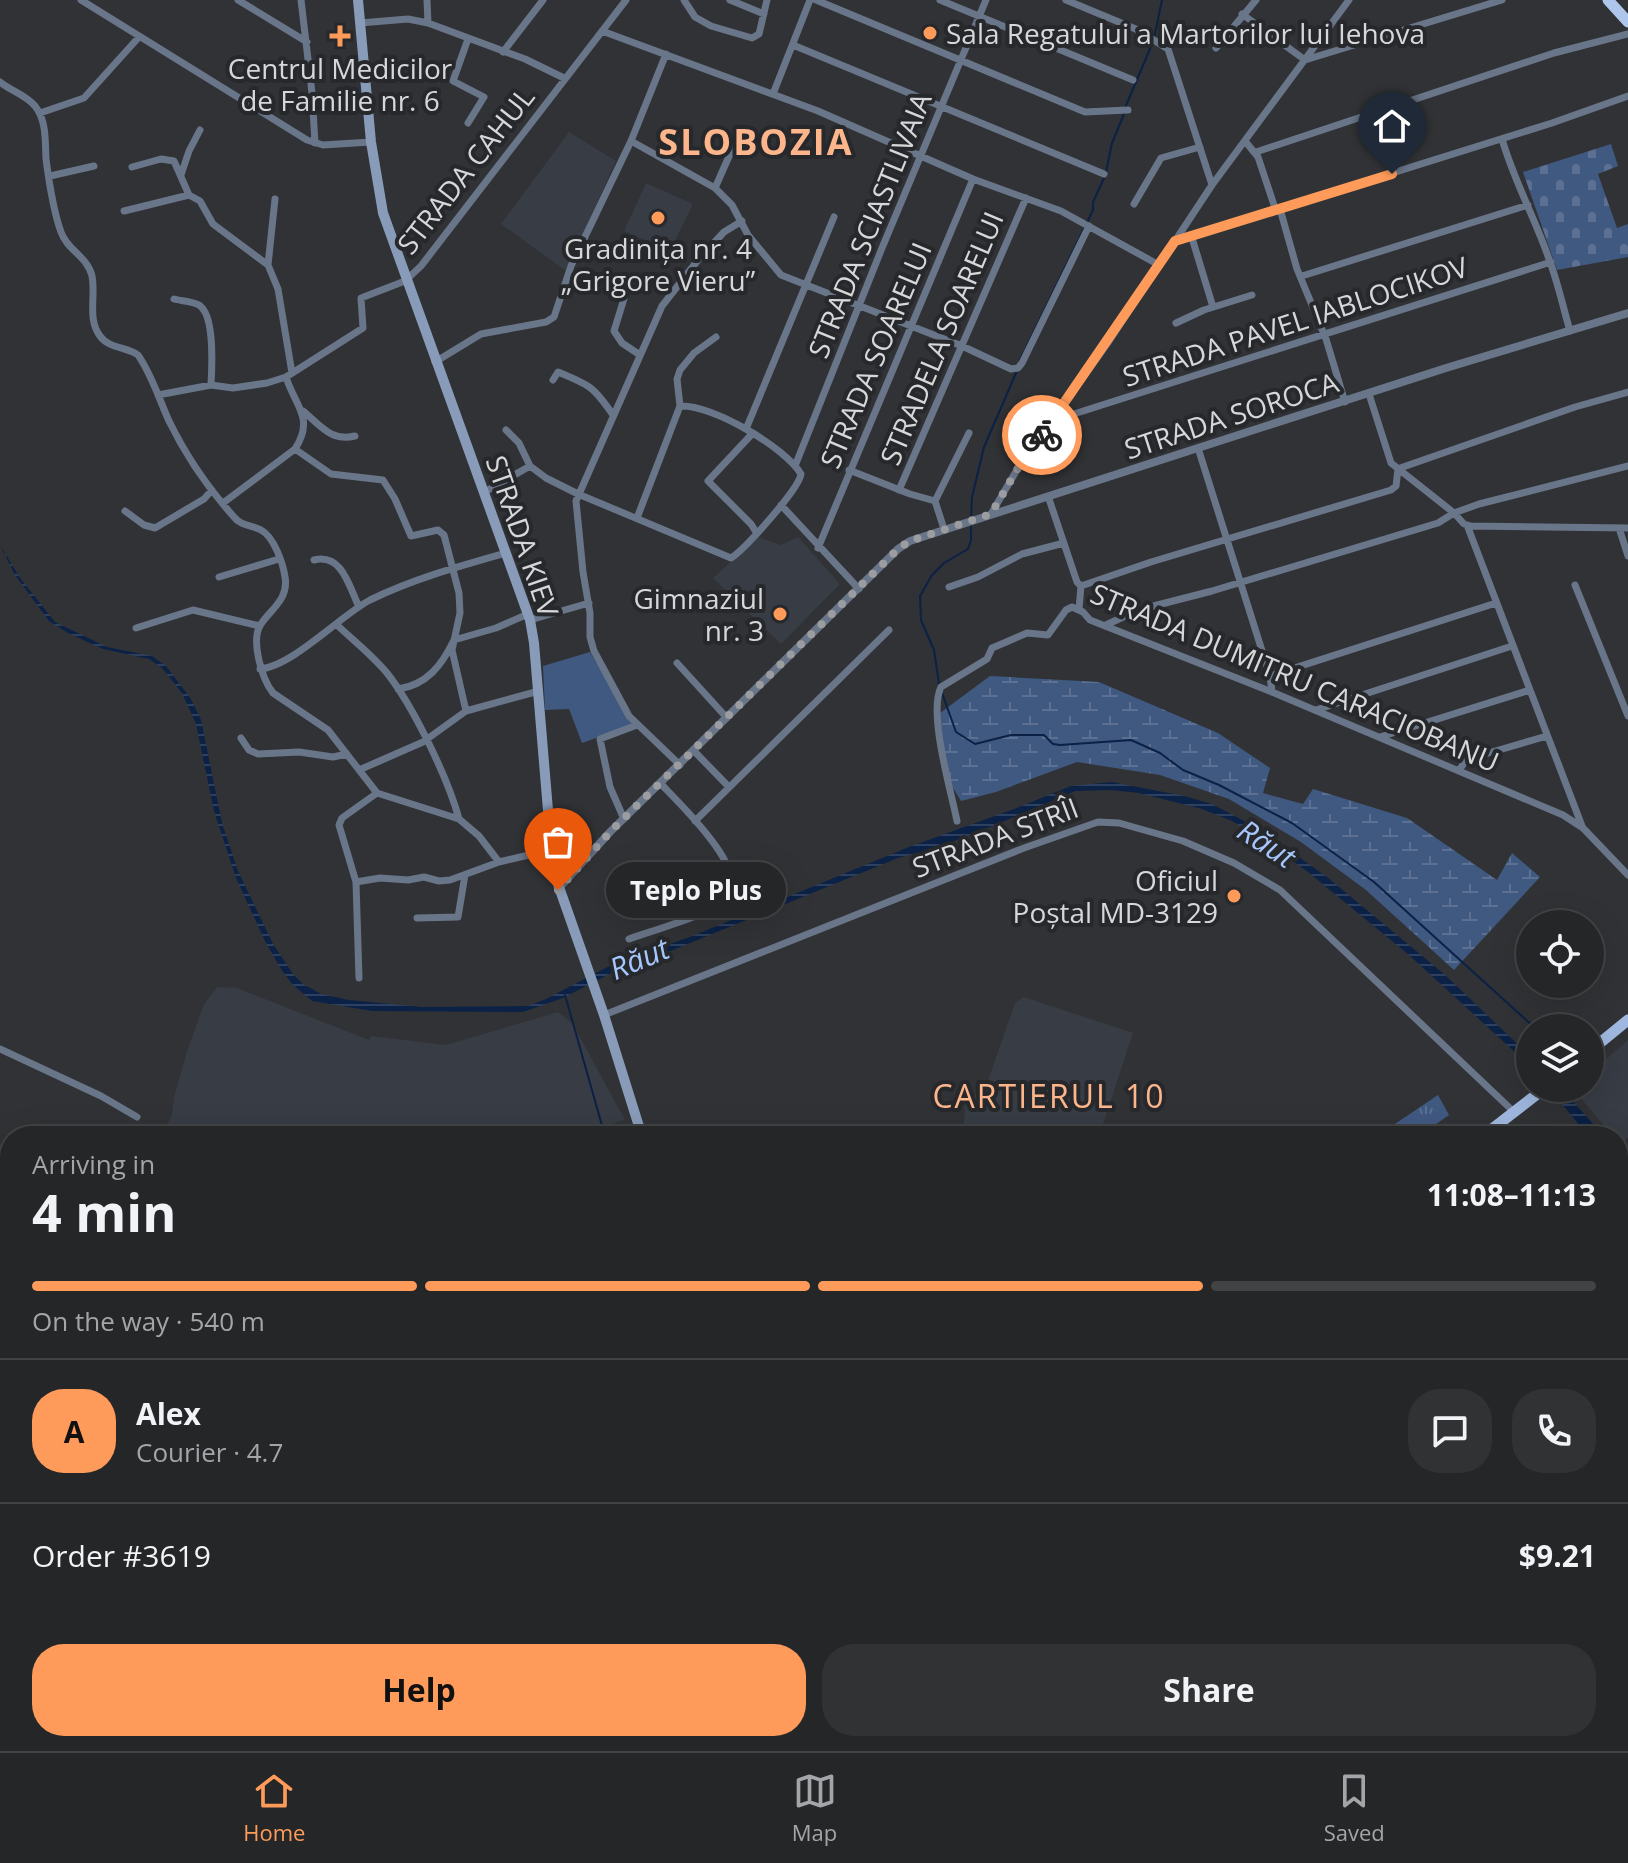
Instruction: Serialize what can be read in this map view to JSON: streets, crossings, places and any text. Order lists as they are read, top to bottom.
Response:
{
  "streets": {
    "main road": ["STRADA KIEV"],
    "street": [
      "STRADA CAHUL",
      "STRADA SCIASTLIVAIA",
      "STRADA PAVEL IABLOCIKOV",
      "STRADELA SOARELUI",
      "STRADA SOARELUI",
      "STRADA SOROCA",
      "STRADA DUMITRU CARACIOBANU",
      "STRADA STRÎI"
    ]
  },
  "crossings": [
    ["STRADA CAHUL", "STRADA KIEV"],
    ["STRADELA SOARELUI", "STRADA SOARELUI"],
    ["STRADA SOROCA", "STRADA KIEV"],
    ["STRADA KIEV", "STRADA STRÎI"]
  ],
  "districts": ["SLOBOZIA", "CARTIERUL 10"],
  "water": ["Răut"],
  "places": {
    "other": [
      "Sala Regatului a Martorilor lui Iehova",
      "Gradinița nr. 4 „Grigore Vieru”",
      "Gimnaziul nr. 3",
      "Teplo Plus",
      "Oficiul Poștal MD-3129"
    ],
    "health": ["Centrul Medicilor de Familie nr. 6"]
  },
  "page": {
    "bubble": "Teplo Plus",
    "heading": ["4 min", "Arriving in", "11:08–11:13"],
    "panel": [
      "Alex",
      "Courier · 4.7",
      "Order #3619",
      "$9.21"
    ],
    "bar": "On the way · 540 m",
    "round": "A",
    "buttons": ["Help", "Share"],
    "tabs": ["Home", "Map", "Saved"]
  }
}
